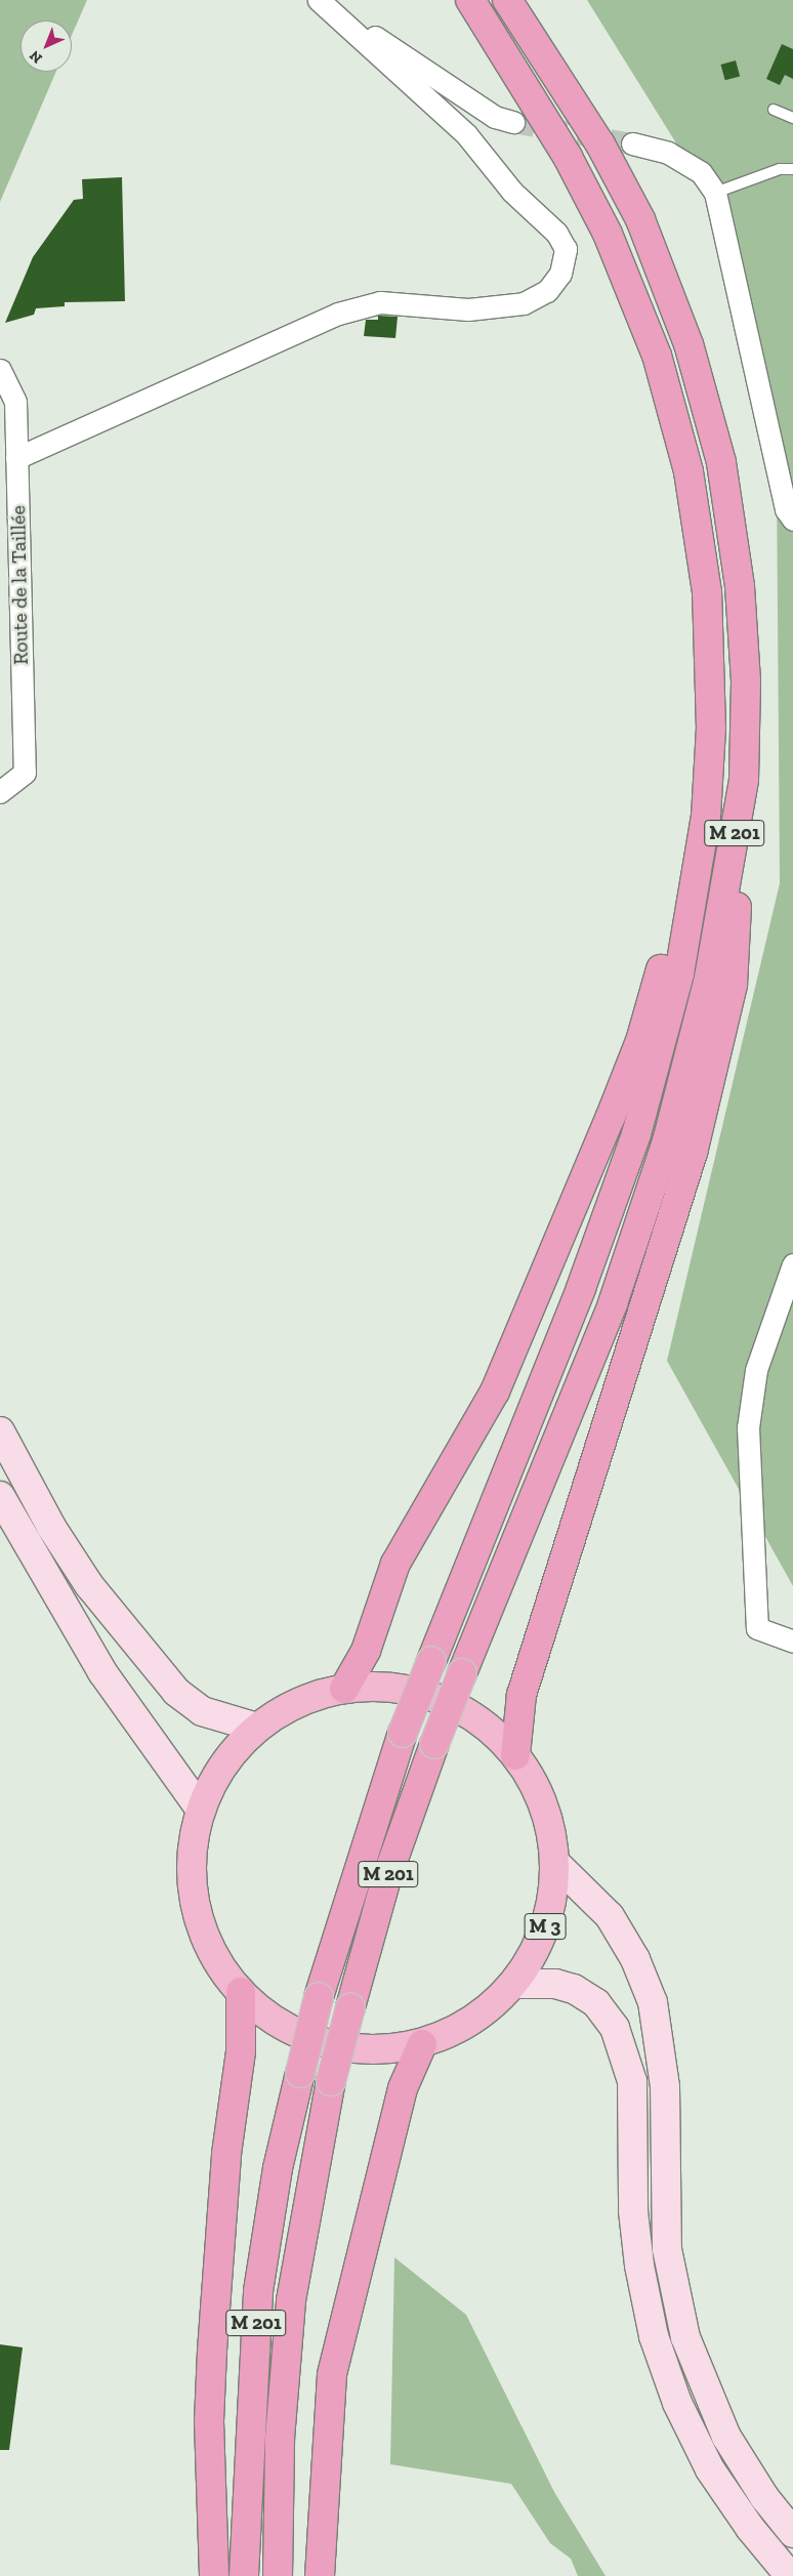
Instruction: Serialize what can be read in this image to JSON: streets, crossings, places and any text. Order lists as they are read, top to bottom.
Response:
{
  "streets": {
    "highway": ["M 201"],
    "main road": ["M 3"],
    "street": ["Route de la Taillée"]
  },
  "north": "bottom left"
}
